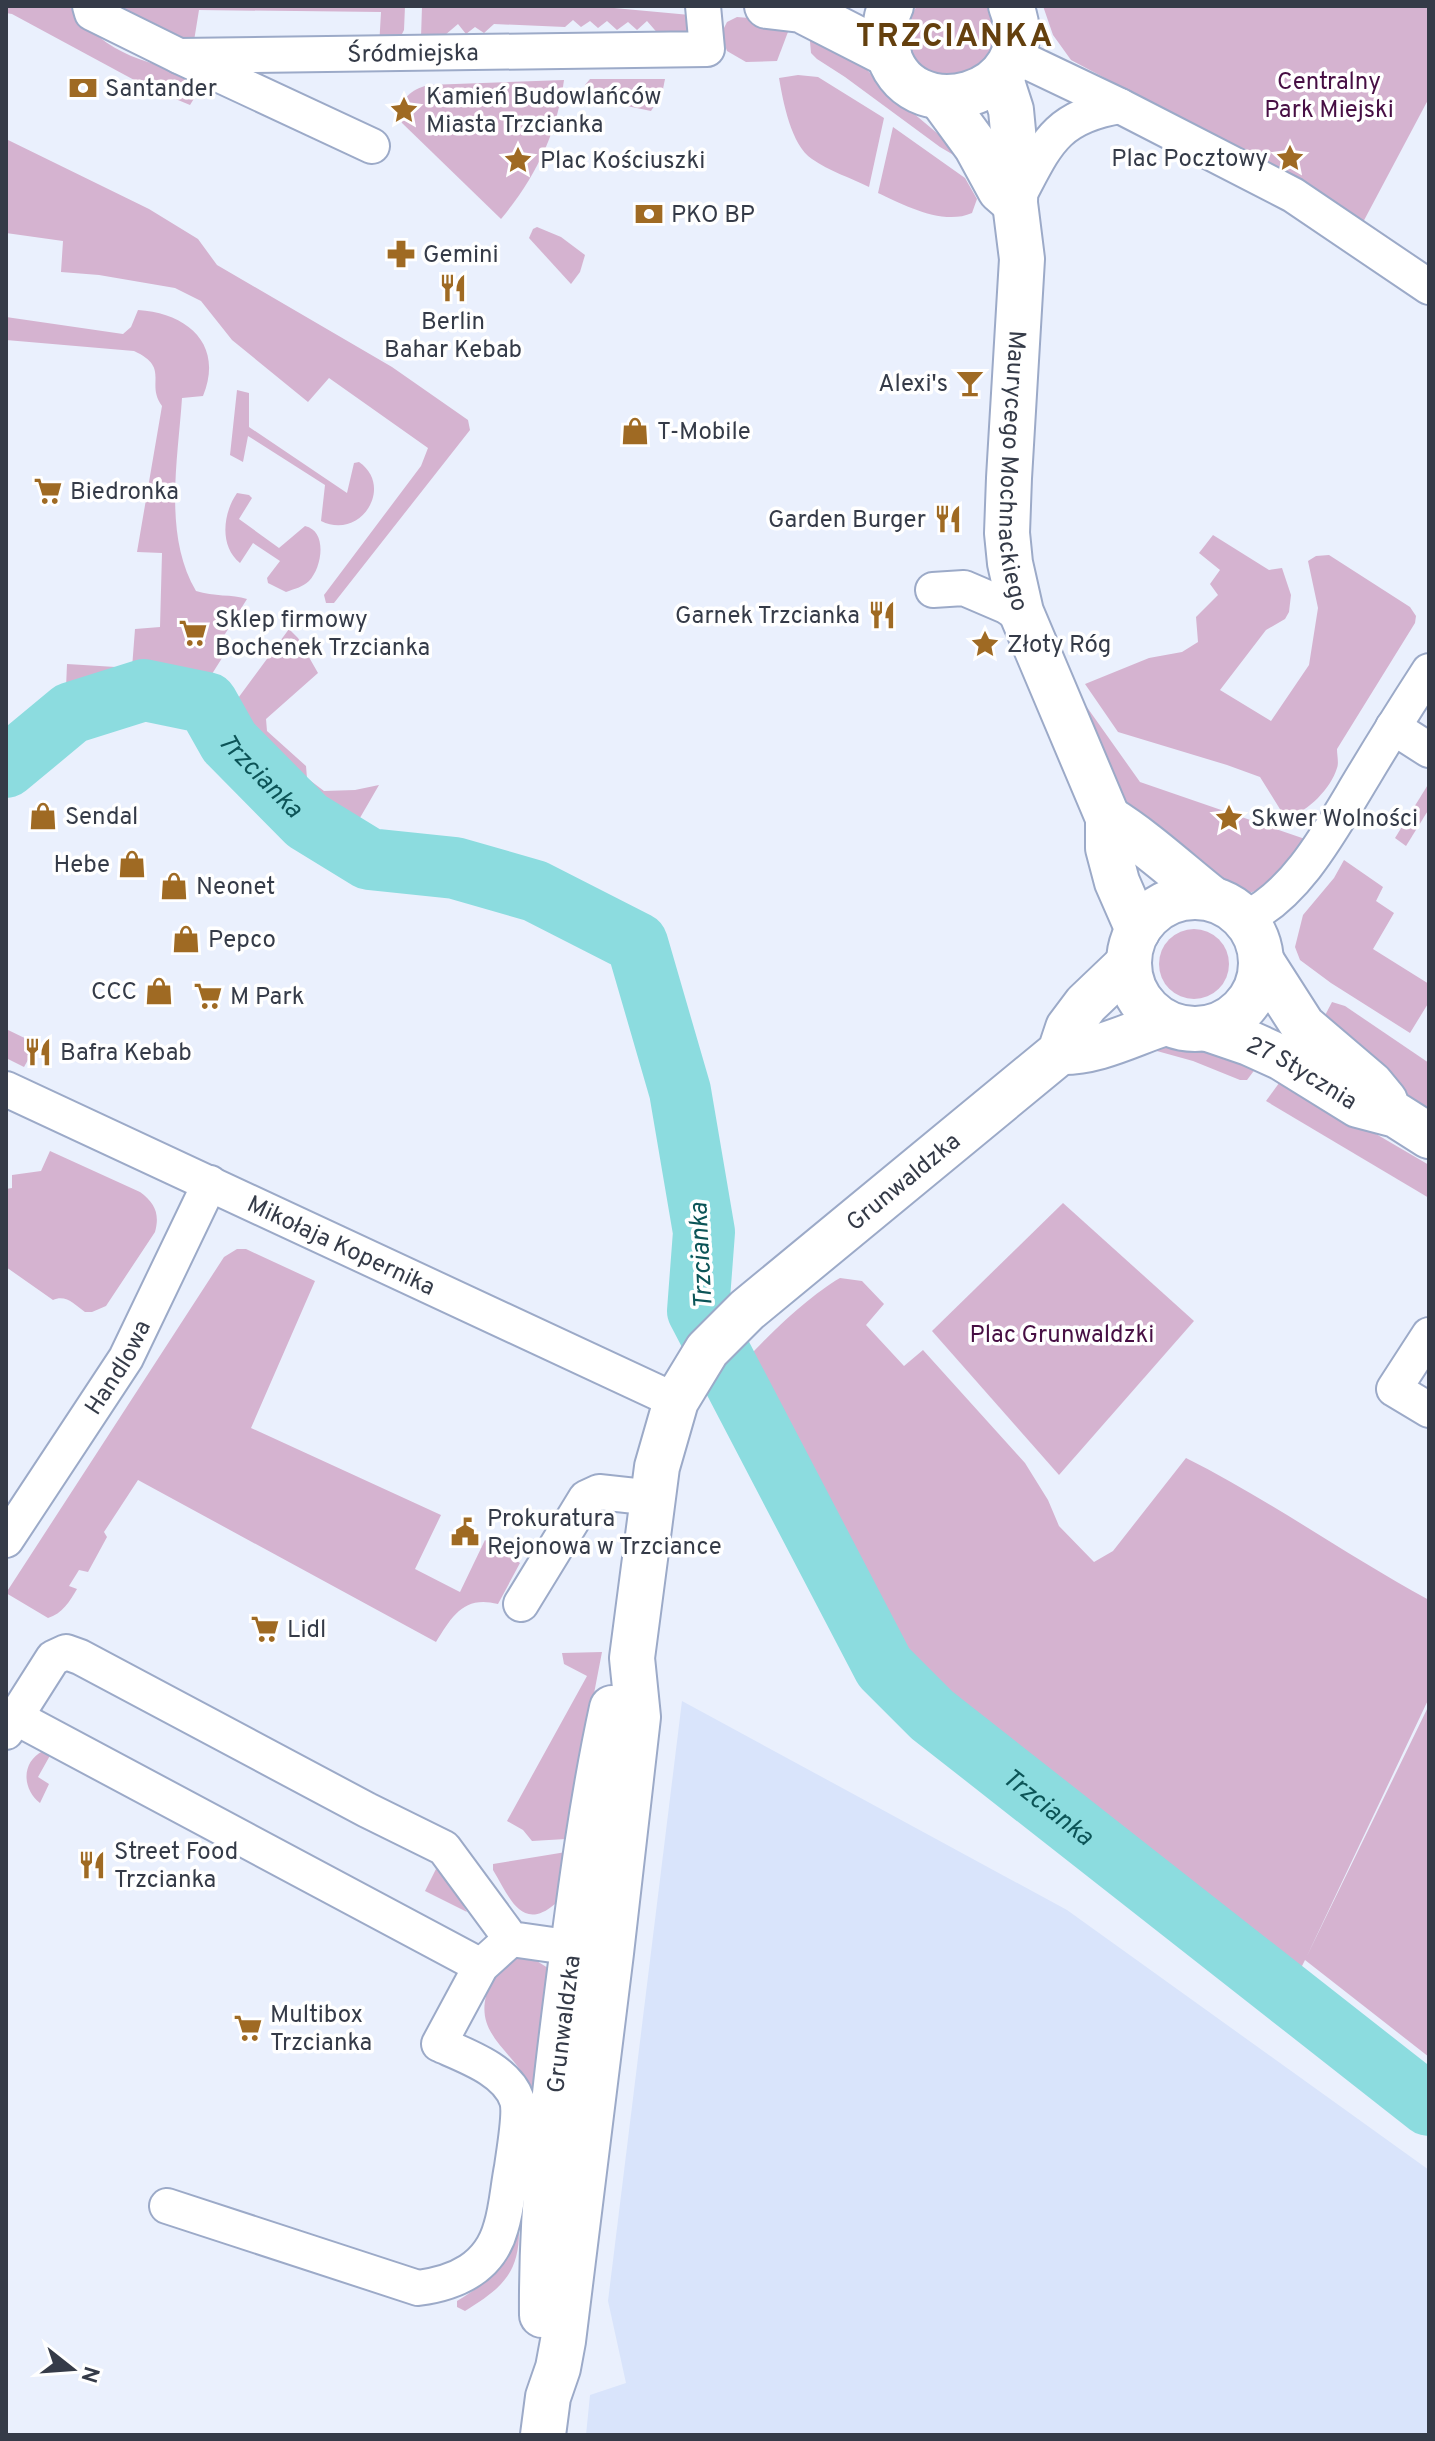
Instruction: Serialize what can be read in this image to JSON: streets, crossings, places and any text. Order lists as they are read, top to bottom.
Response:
{
  "streets": {
    "main road": ["Maurycego Mochnackiego", "27 Stycznia", "Grunwaldzka"],
    "street": ["Śródmiejska", "Mikołaja Kopernika", "Handlowa"]
  },
  "crossings": [
    ["Maurycego Mochnackiego", "27 Stycznia"],
    ["Maurycego Mochnackiego", "Grunwaldzka"],
    ["27 Stycznia", "Grunwaldzka"],
    ["Grunwaldzka", "Mikołaja Kopernika"],
    ["Mikołaja Kopernika", "Handlowa"]
  ],
  "districts": ["TRZCIANKA"],
  "water": ["Trzcianka"],
  "parks": ["Centralny Park Miejski", "Plac Grunwaldzki"],
  "places": {
    "bank": ["Santander", "PKO BP"],
    "place": [
      "Kamień Budowlańców Miasta Trzcianka",
      "Plac Pocztowy",
      "Plac Kościuszki",
      "Złoty Róg",
      "Skwer Wolności"
    ],
    "pharmacy": ["Gemini"],
    "restaurant": [
      "Berlin Bahar Kebab",
      "Garden Burger",
      "Garnek Trzcianka",
      "Bafra Kebab",
      "Street Food Trzcianka"
    ],
    "bar": ["Alexi's"],
    "shop": [
      "T-Mobile",
      "Sendal",
      "Hebe",
      "Neonet",
      "Pepco",
      "CCC"
    ],
    "supermarket": [
      "Biedronka",
      "Sklep firmowy Bochenek Trzcianka",
      "M Park",
      "Lidl",
      "Multibox Trzcianka"
    ],
    "public building": ["Prokuratura Rejonowa w Trzciance"]
  },
  "north": "right"
}
